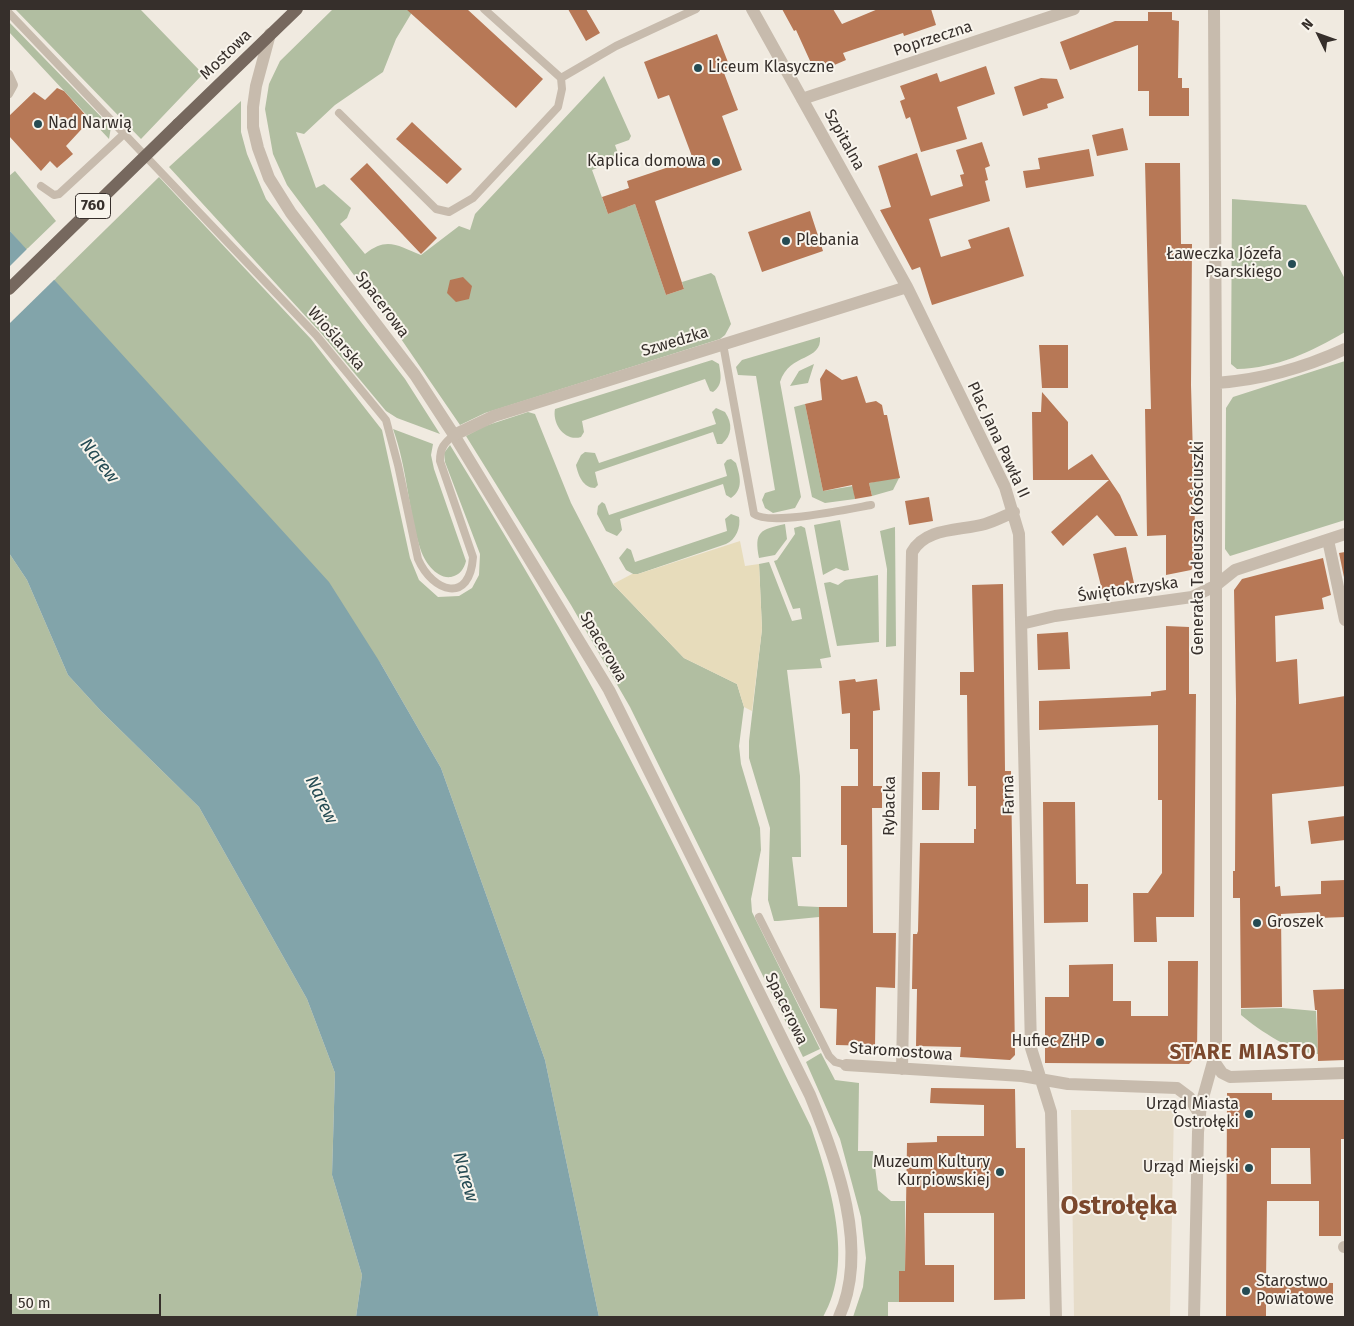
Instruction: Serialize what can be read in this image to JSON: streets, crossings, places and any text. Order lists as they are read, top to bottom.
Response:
{
  "streets": {
    "main road": ["Mostowa", "760"],
    "street": [
      "Poprzeczna",
      "Szpitalna",
      "Spacerowa",
      "Szwedzka",
      "Plac Jana Pawła II",
      "Generała Tadeusza Kościuszki",
      "Świętokrzyska",
      "Farna",
      "Rybacka",
      "Staromostowa"
    ],
    "lane": ["Wioślarska"]
  },
  "crossings": [
    ["Poprzeczna", "Szpitalna"],
    ["Mostowa", "Spacerowa"],
    ["Szpitalna", "Szwedzka"],
    ["Szpitalna", "Plac Jana Pawła II"],
    ["Spacerowa", "Wioślarska"],
    ["Spacerowa", "Szwedzka"],
    ["Wioślarska", "Szwedzka"],
    ["Szwedzka", "Plac Jana Pawła II"],
    ["Plac Jana Pawła II", "Farna"],
    ["Plac Jana Pawła II", "Rybacka"],
    ["Generała Tadeusza Kościuszki", "Świętokrzyska"],
    ["Generała Tadeusza Kościuszki", "Staromostowa"],
    ["Świętokrzyska", "Farna"],
    ["Farna", "Staromostowa"],
    ["Rybacka", "Staromostowa"]
  ],
  "districts": ["STARE MIASTO", "Ostrołęka"],
  "water": ["Narew"],
  "places": [
    "Liceum Klasyczne",
    "Nad Narwią",
    "Kaplica domowa",
    "Plebania",
    "Ławeczka Józefa Psarskiego",
    "Groszek",
    "Hufiec ZHP",
    "Urząd Miasta Ostrołęki",
    "Urząd Miejski",
    "Muzeum Kultury Kurpiowskiej",
    "Starostwo Powiatowe"
  ],
  "scale_bar": "50 m",
  "north": "top left"
}
